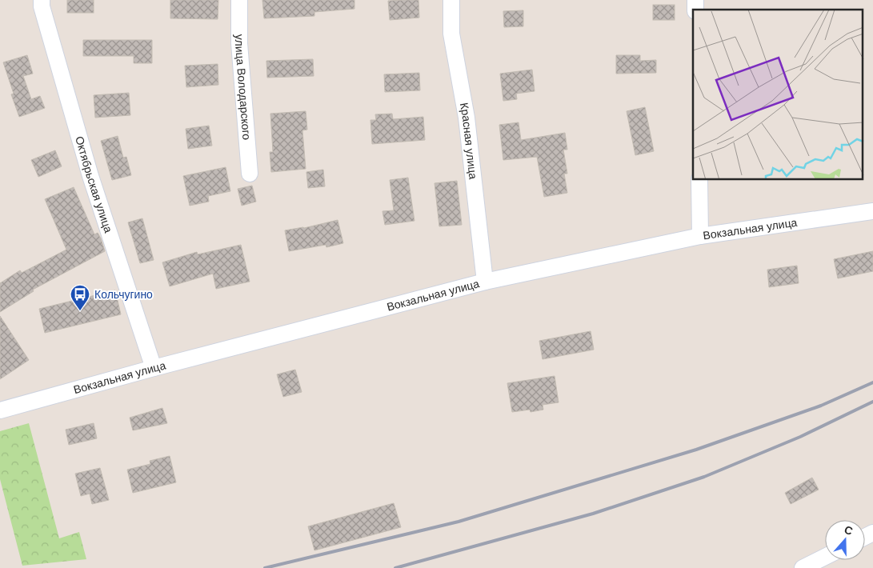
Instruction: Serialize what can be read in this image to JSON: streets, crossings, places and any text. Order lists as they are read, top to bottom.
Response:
{
  "streets": {
    "street": [
      "улица Володарского",
      "Красная улица",
      "Октябрьская улица",
      "Вокзальная улица"
    ]
  },
  "crossings": [
    ["Красная улица", "Вокзальная улица"],
    ["Октябрьская улица", "Вокзальная улица"]
  ],
  "places": {
    "bus stop": ["Кольчугино"]
  },
  "north": "top"
}
